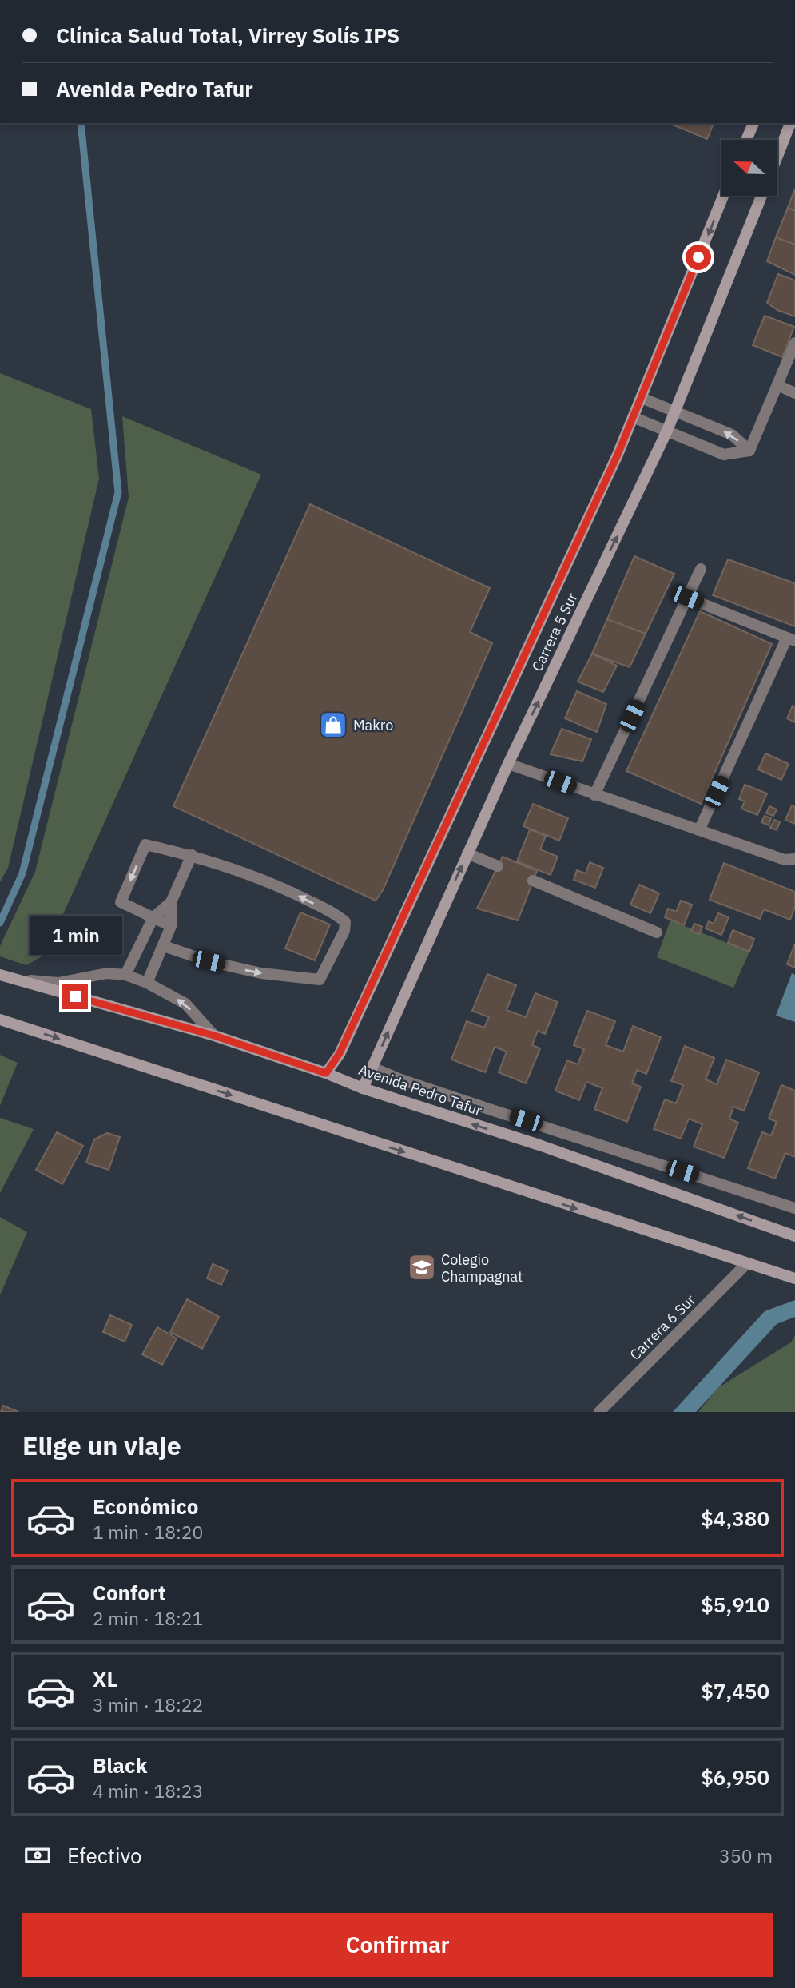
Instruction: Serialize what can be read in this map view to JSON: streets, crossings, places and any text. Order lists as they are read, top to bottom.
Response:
{
  "streets": {
    "street": ["Carrera 5 Sur", "Avenida Pedro Tafur", "Carrera 6 Sur"]
  },
  "crossings": [
    ["Carrera 5 Sur", "Avenida Pedro Tafur"]
  ],
  "places": {
    "shop": ["Makro"],
    "school or university": ["Colegio Champagnat"]
  },
  "north": "left",
  "page": {
    "banner": ["Clínica Salud Total, Virrey Solís IPS", "Avenida Pedro Tafur"],
    "bubble": "1 min",
    "heading": "Elige un viaje",
    "list": [
      {
        "name": "Económico",
        "note": "1 min · 18:20",
        "value": "$4,380"
      },
      {
        "name": "Confort",
        "note": "2 min · 18:21",
        "value": "$5,910"
      },
      {
        "name": "XL",
        "note": "3 min · 18:22",
        "value": "$7,450"
      },
      {
        "name": "Black",
        "note": "4 min · 18:23",
        "value": "$6,950"
      }
    ],
    "pay": ["Efectivo", "350 m"],
    "buttons": "Confirmar"
  }
}
